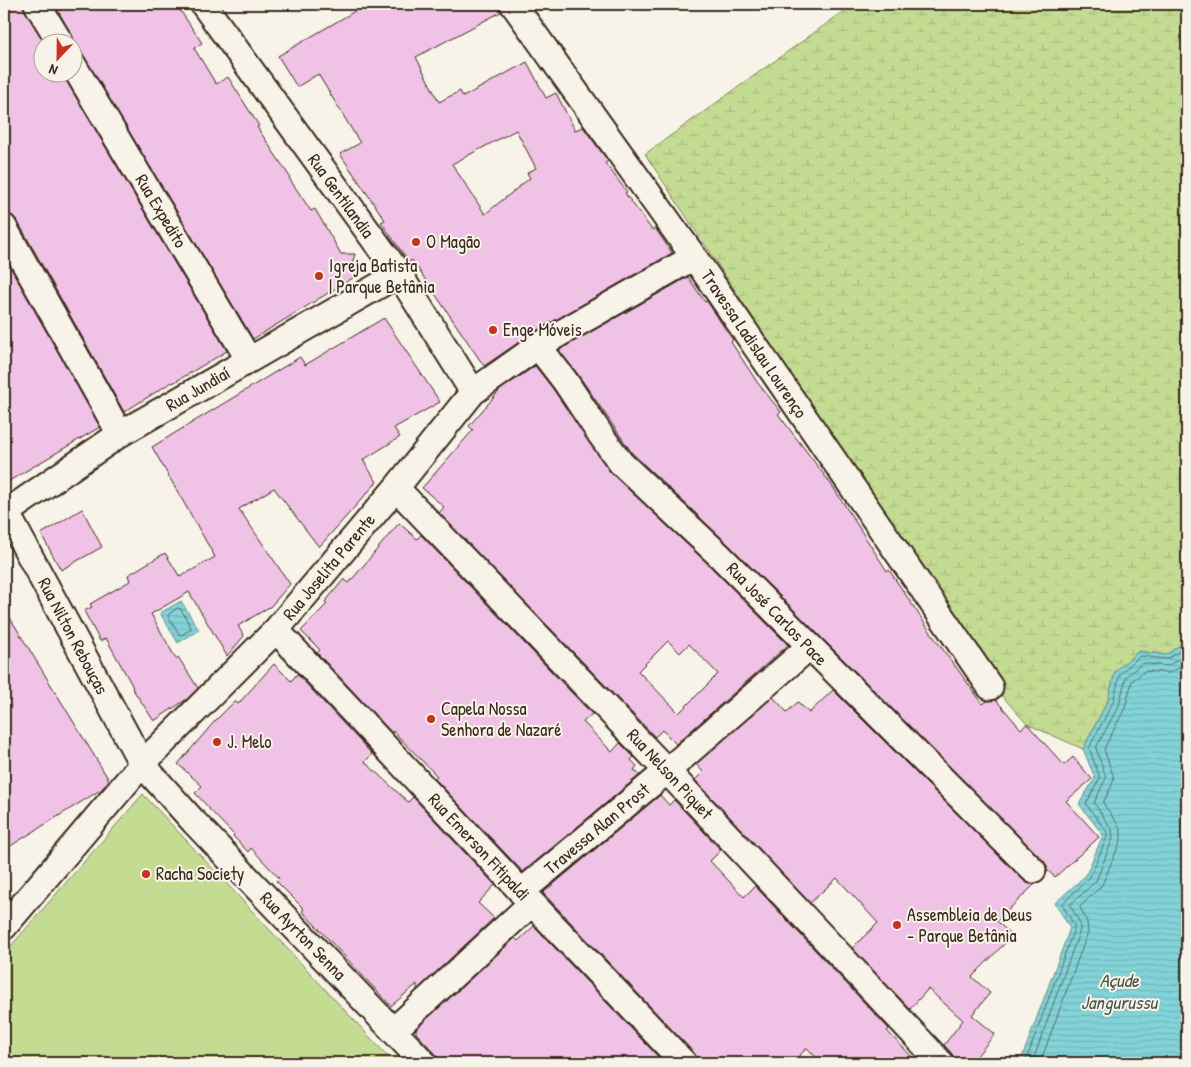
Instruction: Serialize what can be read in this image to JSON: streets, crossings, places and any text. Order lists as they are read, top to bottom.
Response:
{
  "streets": {
    "street": [
      "Rua Gentilandia",
      "Rua Expedito",
      "Travessa Ladislau Lourenço",
      "Rua Jundiaí",
      "Rua Joselita Parente",
      "Rua José Carlos Pace",
      "Rua Nilton Rebouças",
      "Rua Nelson Piquet",
      "Travessa Alan Prost",
      "Rua Emerson Fitipaldi",
      "Rua Ayrton Senna"
    ]
  },
  "crossings": [
    ["Rua Gentilandia", "Rua Jundiaí"],
    ["Rua Gentilandia", "Rua Joselita Parente"],
    ["Rua Expedito", "Rua Jundiaí"],
    ["Travessa Ladislau Lourenço", "Rua Joselita Parente"],
    ["Rua Jundiaí", "Rua Nilton Rebouças"],
    ["Rua Joselita Parente", "Rua José Carlos Pace"],
    ["Rua Joselita Parente", "Rua Nilton Rebouças"],
    ["Rua Joselita Parente", "Rua Nelson Piquet"],
    ["Rua Joselita Parente", "Rua Emerson Fitipaldi"],
    ["Rua Joselita Parente", "Rua Ayrton Senna"],
    ["Rua José Carlos Pace", "Travessa Alan Prost"],
    ["Rua Nilton Rebouças", "Rua Ayrton Senna"],
    ["Rua Nelson Piquet", "Travessa Alan Prost"],
    ["Travessa Alan Prost", "Rua Emerson Fitipaldi"],
    ["Travessa Alan Prost", "Rua Ayrton Senna"]
  ],
  "water": ["Açude Jangurussu"],
  "places": [
    "O Magão",
    "Igreja Batista | Parque Betânia",
    "Enge Móveis",
    "Capela Nossa Senhora de Nazaré",
    "J. Melo",
    "Racha Society",
    "Assembleia de Deus - Parque Betânia"
  ],
  "north": "bottom"
}
